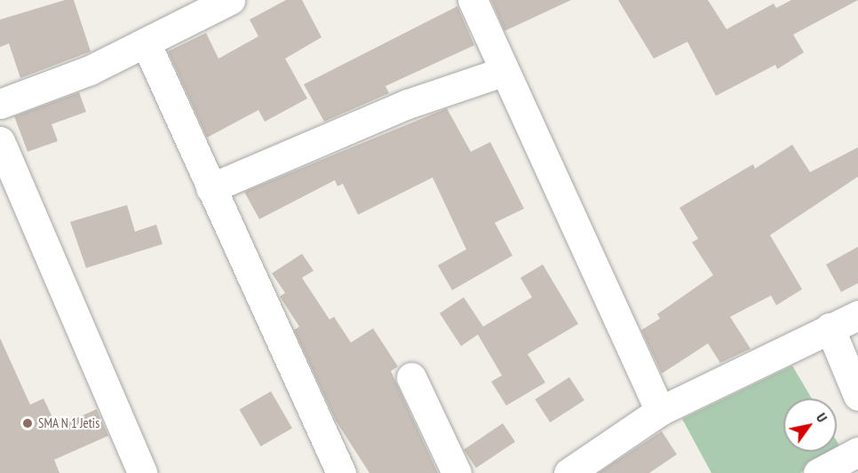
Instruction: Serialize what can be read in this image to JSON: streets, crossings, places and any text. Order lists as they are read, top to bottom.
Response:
{
  "places": ["SMA N 1 Jetis"],
  "north": "top right"
}
